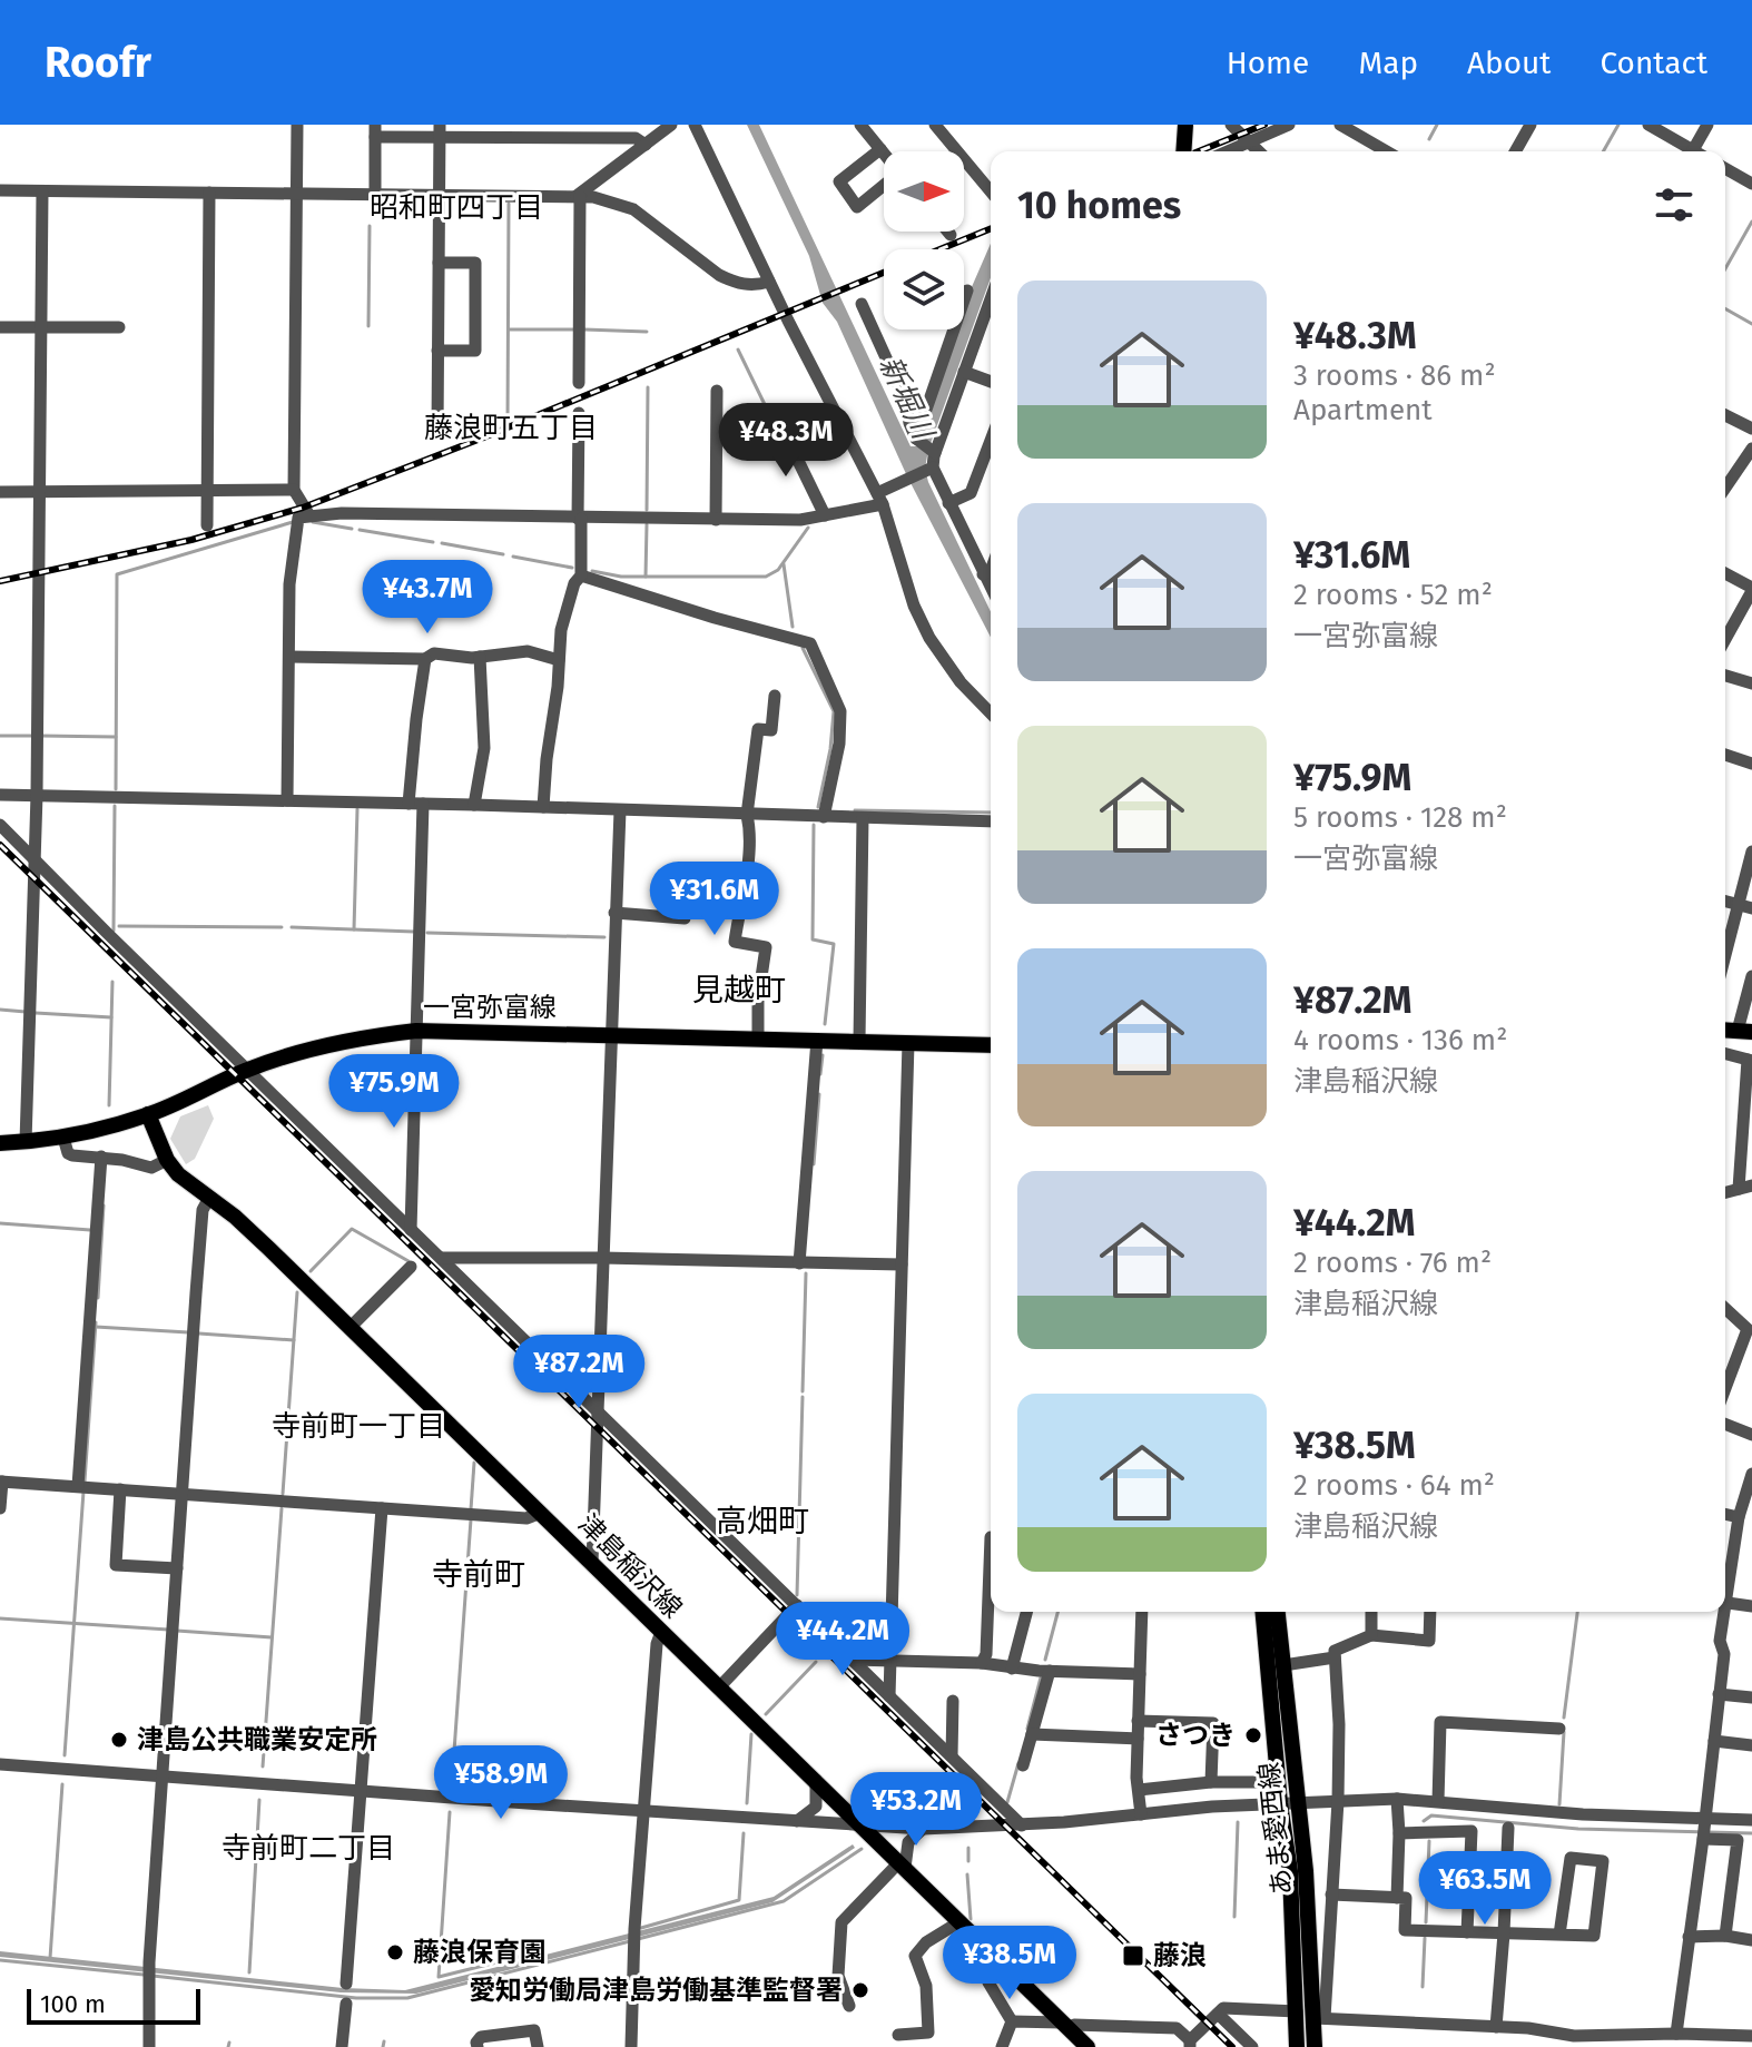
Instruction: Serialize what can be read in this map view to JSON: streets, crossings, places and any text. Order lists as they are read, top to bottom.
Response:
{
  "streets": {
    "main road": ["一宮弥富線", "津島稲沢線", "あま愛西線"]
  },
  "crossings": [
    ["一宮弥富線", "津島稲沢線"]
  ],
  "districts": [
    "昭和町四丁目",
    "藤浪町五丁目",
    "見越町",
    "寺前町一丁目",
    "高畑町",
    "寺前町",
    "寺前町二丁目"
  ],
  "water": ["新堀川"],
  "places": {
    "other": [
      "さつき",
      "津島公共職業安定所",
      "藤浪保育園",
      "愛知労働局津島労働基準監督署"
    ],
    "transit": ["藤浪"]
  },
  "scale_bar": "100 m",
  "north": "right",
  "page": {
    "header": "Roofr",
    "nav": [
      "Home",
      "Map",
      "About",
      "Contact"
    ],
    "heading": "10 homes",
    "list": [
      {
        "name": "¥48.3M",
        "note": "3 rooms · 86 m² · Apartment"
      },
      {
        "name": "¥31.6M",
        "note": "2 rooms · 52 m² · 一宮弥富線"
      },
      {
        "name": "¥75.9M",
        "note": "5 rooms · 128 m² · 一宮弥富線"
      },
      {
        "name": "¥87.2M",
        "note": "4 rooms · 136 m² · 津島稲沢線"
      },
      {
        "name": "¥44.2M",
        "note": "2 rooms · 76 m² · 津島稲沢線"
      },
      {
        "name": "¥38.5M",
        "note": "2 rooms · 64 m² · 津島稲沢線"
      }
    ],
    "price": [
      "¥48.3M",
      "¥43.7M",
      "¥31.6M",
      "¥75.9M",
      "¥87.2M",
      "¥44.2M",
      "¥58.9M",
      "¥53.2M",
      "¥63.5M",
      "¥38.5M"
    ],
    "scale": "100 m"
  }
}
